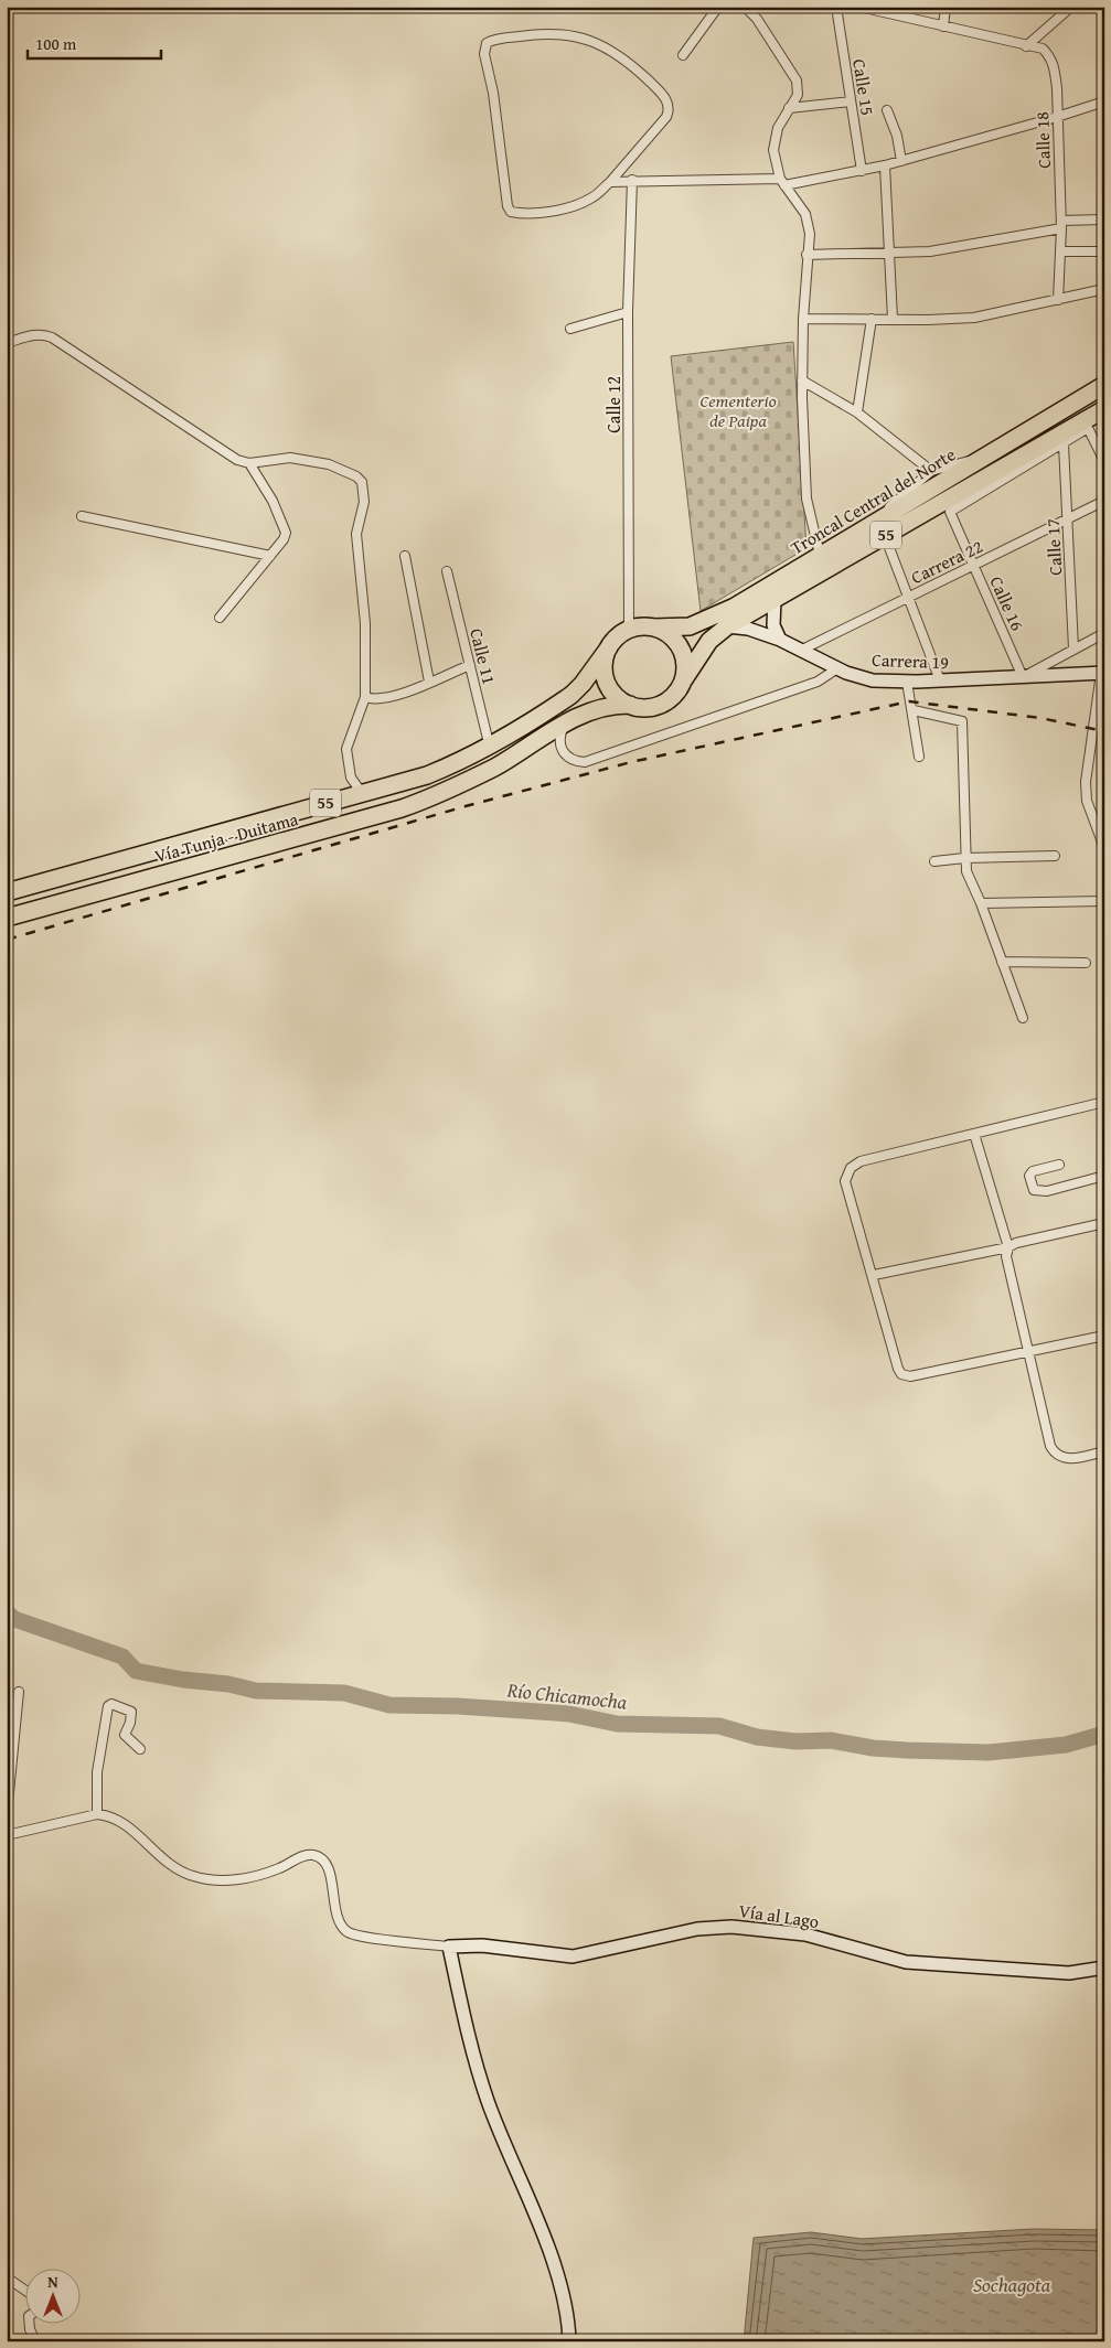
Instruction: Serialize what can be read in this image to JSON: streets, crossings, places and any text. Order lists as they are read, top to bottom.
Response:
{
  "streets": {
    "highway": ["Troncal Central del Norte", "55", "Vía Tunja - Duitama"],
    "street": [
      "Calle 15",
      "Calle 18",
      "Calle 12",
      "Calle 17",
      "Carrera 22",
      "Calle 16",
      "Calle 11",
      "Carrera 19",
      "Vía al Lago"
    ]
  },
  "crossings": [
    ["Calle 12", "Troncal Central del Norte"],
    ["Calle 12", "55"],
    ["Calle 12", "Vía Tunja - Duitama"],
    ["Troncal Central del Norte", "55"],
    ["Troncal Central del Norte", "Carrera 19"],
    ["Troncal Central del Norte", "Vía Tunja - Duitama"],
    ["55", "Vía Tunja - Duitama"],
    ["Calle 17", "Carrera 22"],
    ["Calle 17", "Calle 16"],
    ["Carrera 22", "Calle 16"],
    ["Carrera 22", "Carrera 19"],
    ["Calle 16", "Carrera 19"],
    ["Calle 11", "Vía Tunja - Duitama"]
  ],
  "water": ["Río Chicamocha", "Sochagota"],
  "parks": ["Cementerio de Paipa"],
  "scale_bar": "100 m",
  "north": "top"
}
